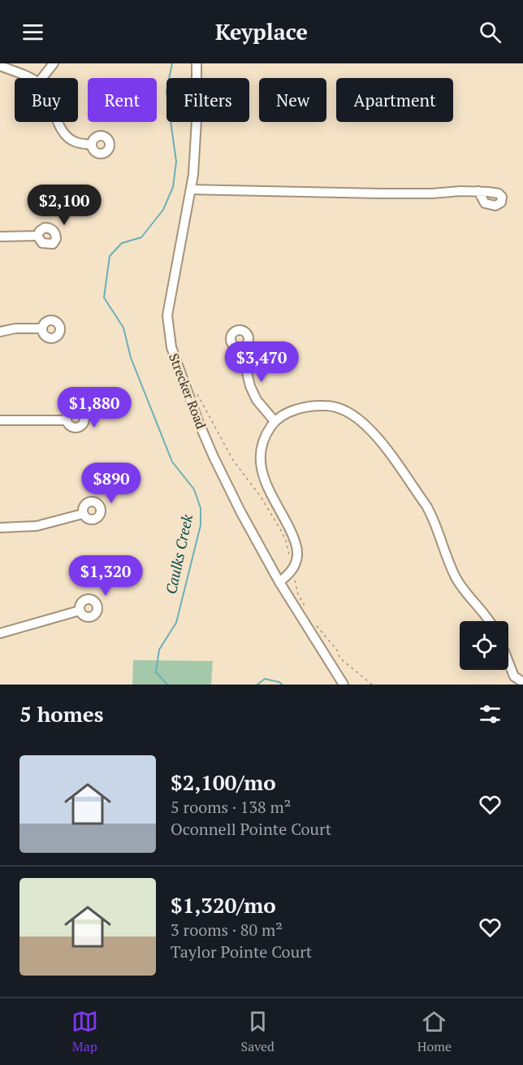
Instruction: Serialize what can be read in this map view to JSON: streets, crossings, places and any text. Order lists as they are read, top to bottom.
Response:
{
  "streets": {
    "street": ["Strecker Road"]
  },
  "water": ["Caulks Creek"],
  "page": {
    "header": "Keyplace",
    "chip": [
      "Buy",
      "Rent",
      "Filters",
      "New",
      "Apartment"
    ],
    "price": [
      "$2,100",
      "$3,470",
      "$1,880",
      "$890",
      "$1,320"
    ],
    "heading": "5 homes",
    "list": [
      {
        "name": "$2,100/mo",
        "note": "5 rooms · 138 m² · Oconnell Pointe Court"
      },
      {
        "name": "$1,320/mo",
        "note": "3 rooms · 80 m² · Taylor Pointe Court"
      }
    ],
    "tabs": ["Map", "Saved", "Home"]
  }
}
